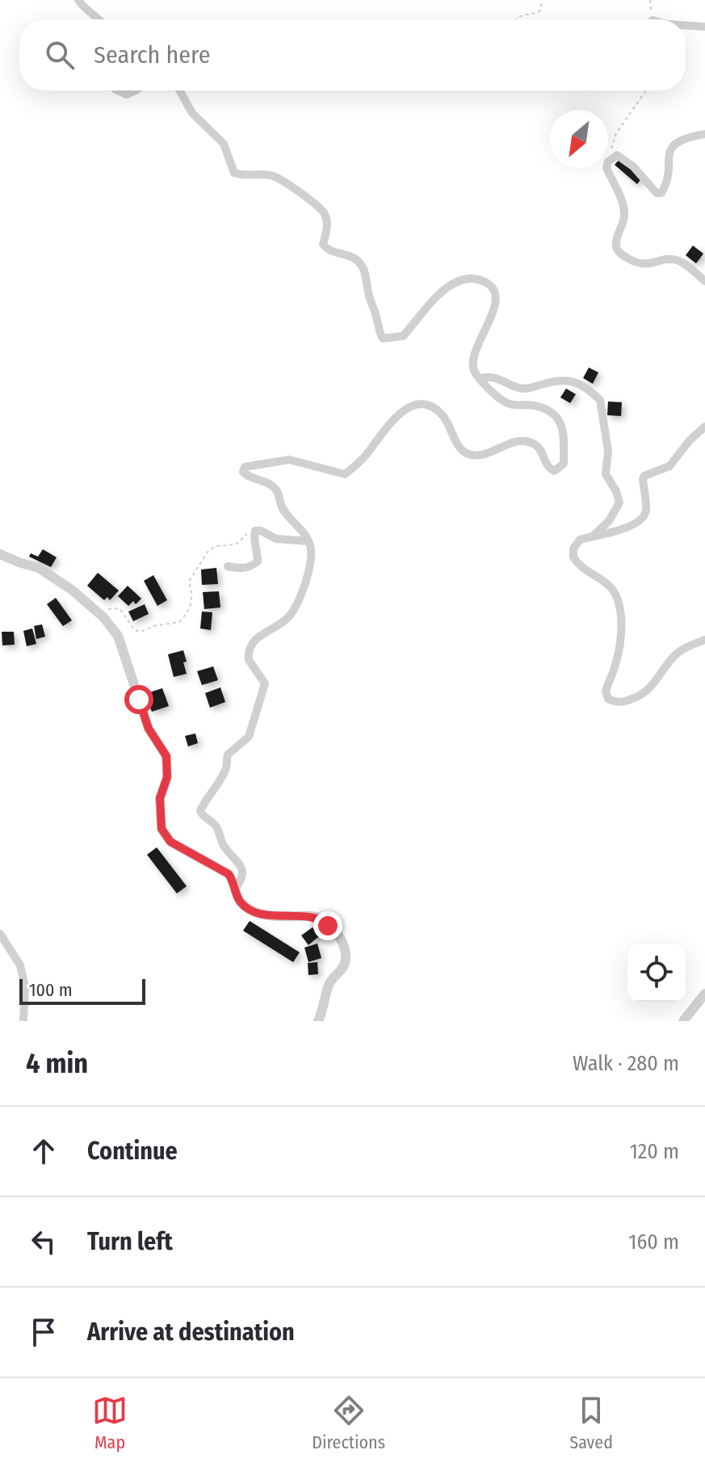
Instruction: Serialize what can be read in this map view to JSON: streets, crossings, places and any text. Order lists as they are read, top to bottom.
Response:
{
  "scale_bar": "100 m",
  "north": "bottom left",
  "page": {
    "search": "Search here",
    "scale": "100 m",
    "heading": ["4 min", "Walk · 280 m"],
    "list": [
      ["Continue", "120 m"],
      ["Turn left", "160 m"],
      "Arrive at destination"
    ],
    "nav": ["Map", "Directions", "Saved"]
  }
}
